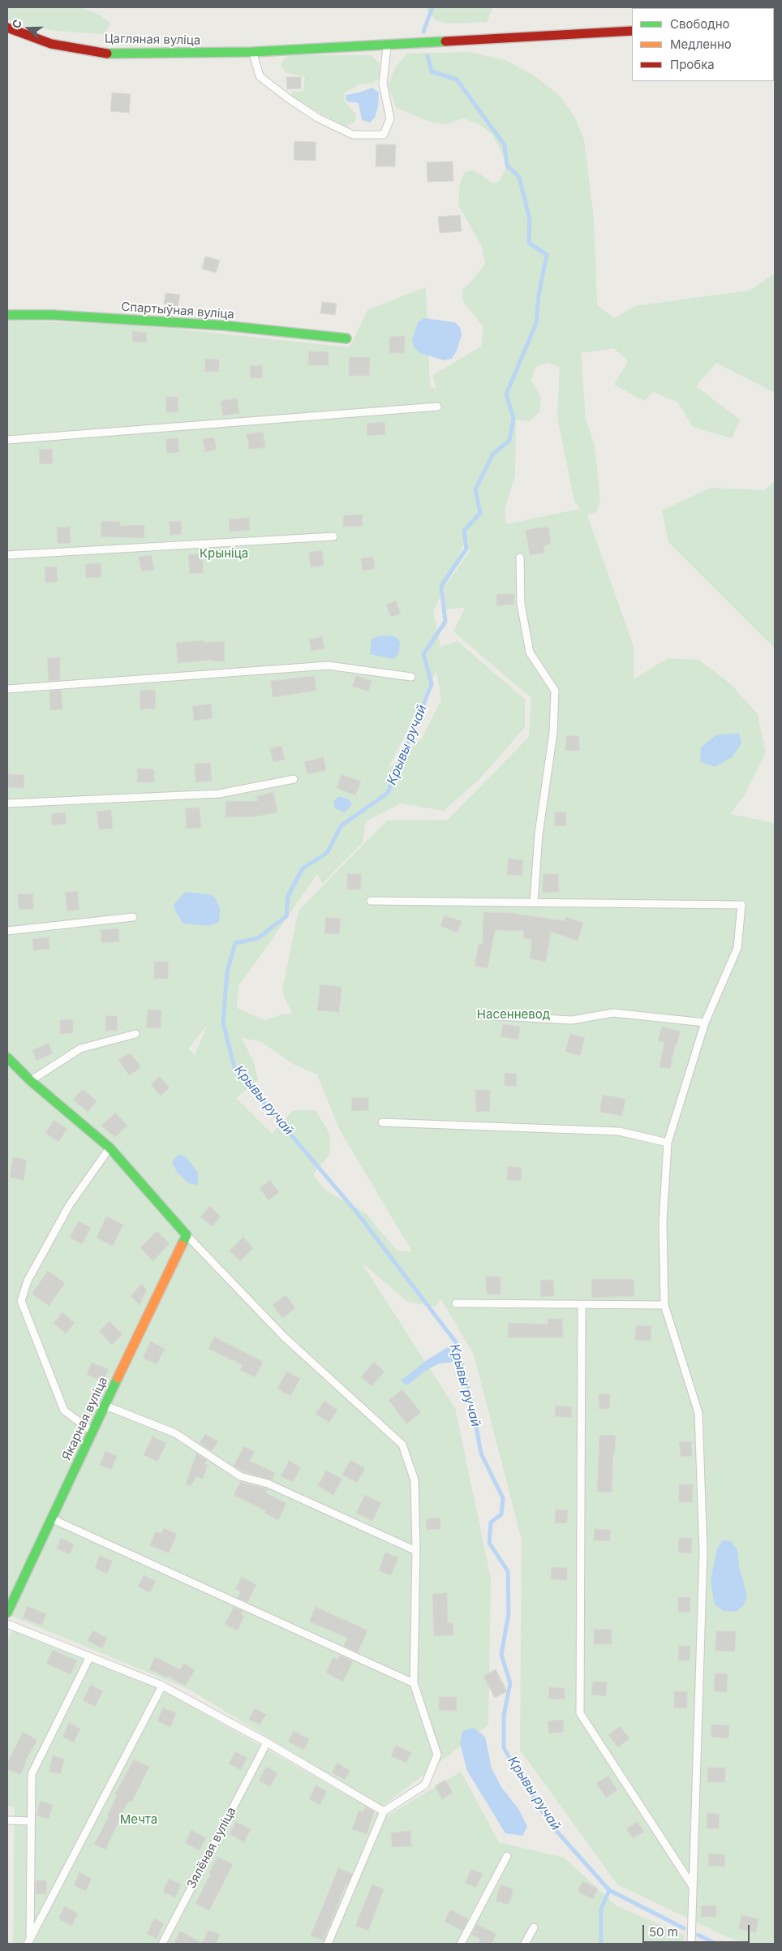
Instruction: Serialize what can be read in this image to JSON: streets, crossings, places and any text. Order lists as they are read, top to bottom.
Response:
{
  "streets": {
    "street": ["Цагляная вуліца", "Спартыўная вуліца", "Якарная вуліца"],
    "lane": ["Зялёная вуліца"]
  },
  "water": ["Крывы ручай"],
  "parks": ["Крыніца", "Насенневод", "Мечта"],
  "legend": ["Свободно", "Медленно", "Пробка"],
  "scale_bar": "50 m",
  "north": "left"
}
